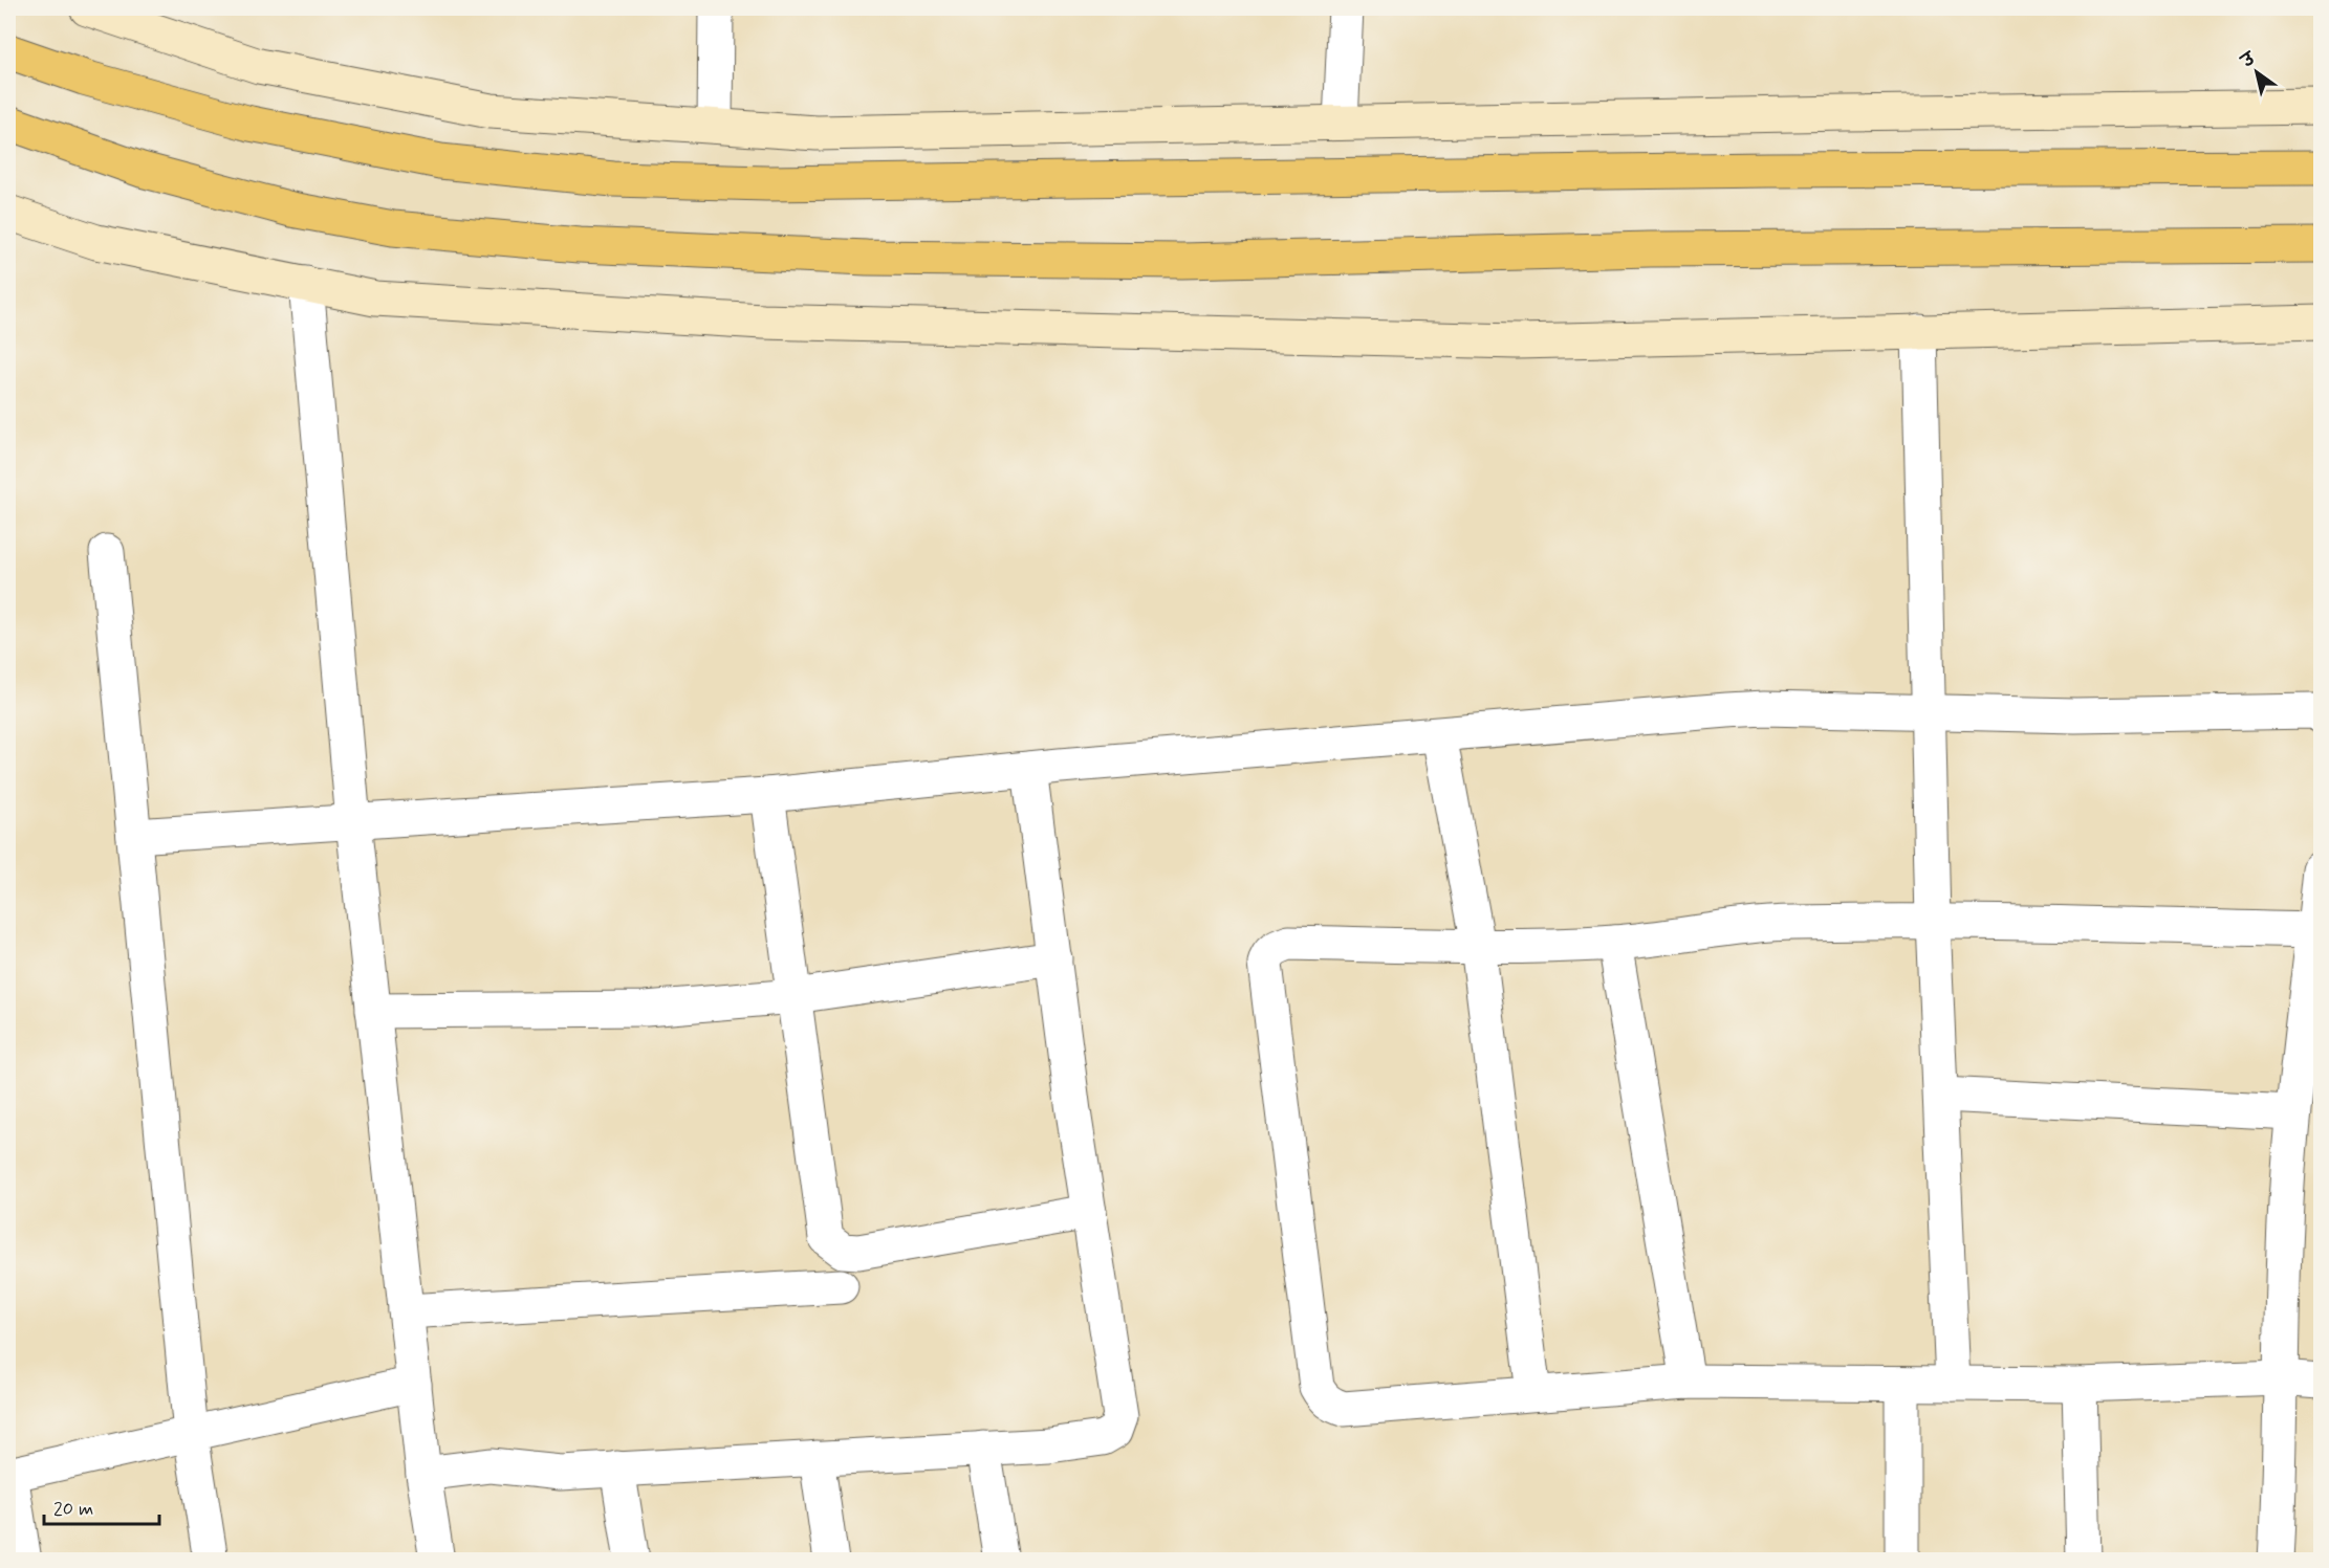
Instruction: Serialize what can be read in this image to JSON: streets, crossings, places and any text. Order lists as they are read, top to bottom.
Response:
{
  "scale_bar": "20 m",
  "north": "top left"
}
